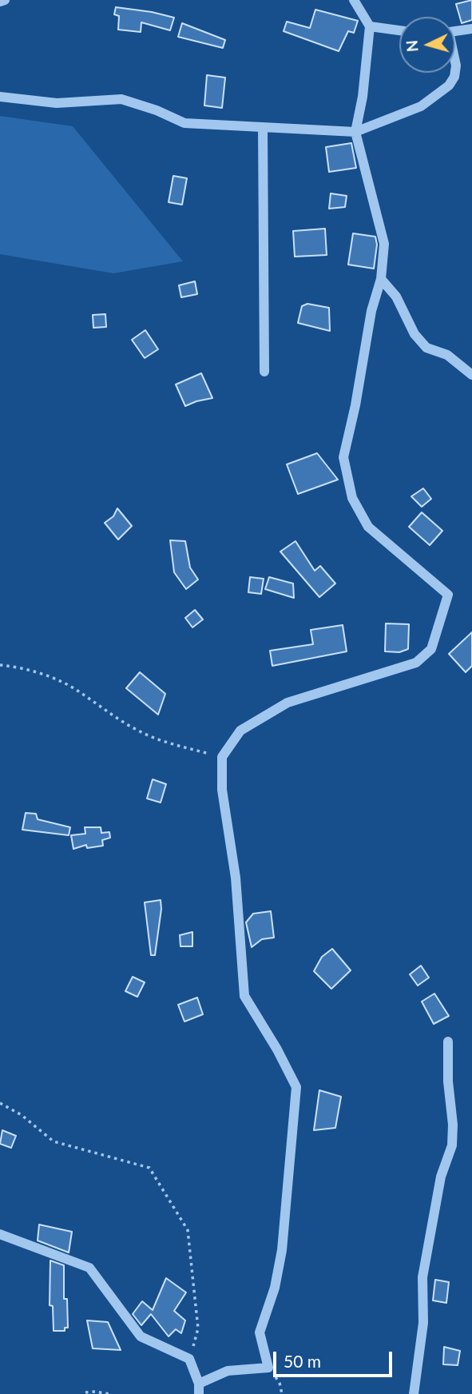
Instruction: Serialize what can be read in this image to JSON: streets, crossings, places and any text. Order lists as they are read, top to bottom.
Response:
{
  "scale_bar": "50 m",
  "north": "left"
}
